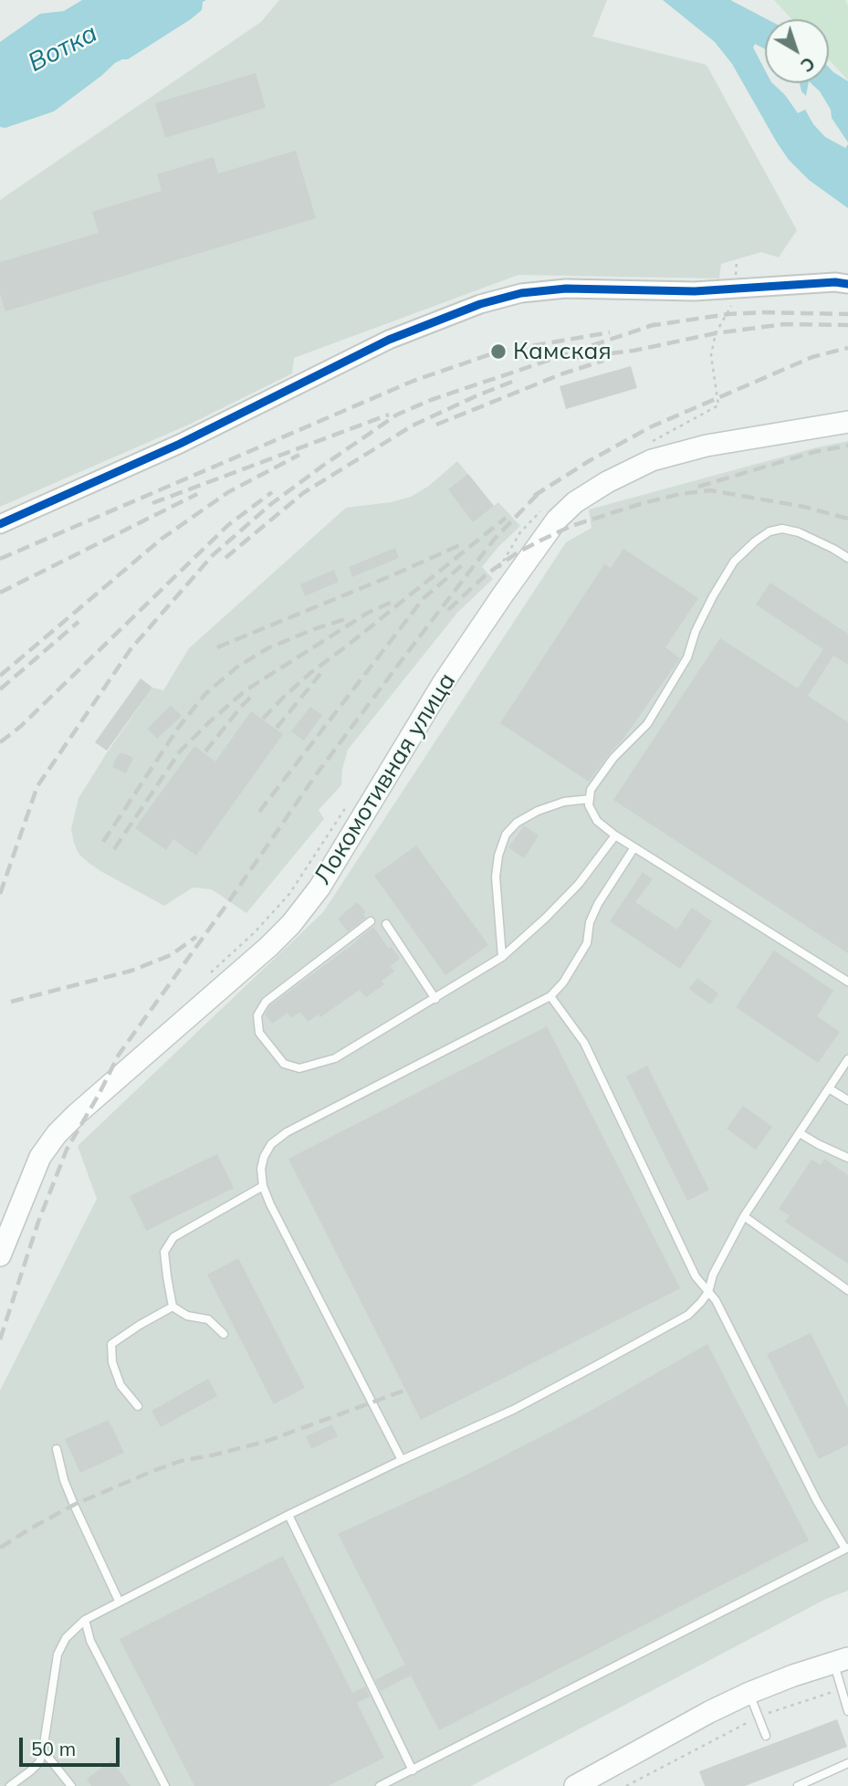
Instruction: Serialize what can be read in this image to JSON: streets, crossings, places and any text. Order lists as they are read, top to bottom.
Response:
{
  "streets": {
    "main road": ["Локомотивная улица"]
  },
  "water": ["Вотка"],
  "places": ["Камская"],
  "scale_bar": "50 m",
  "north": "bottom right"
}
